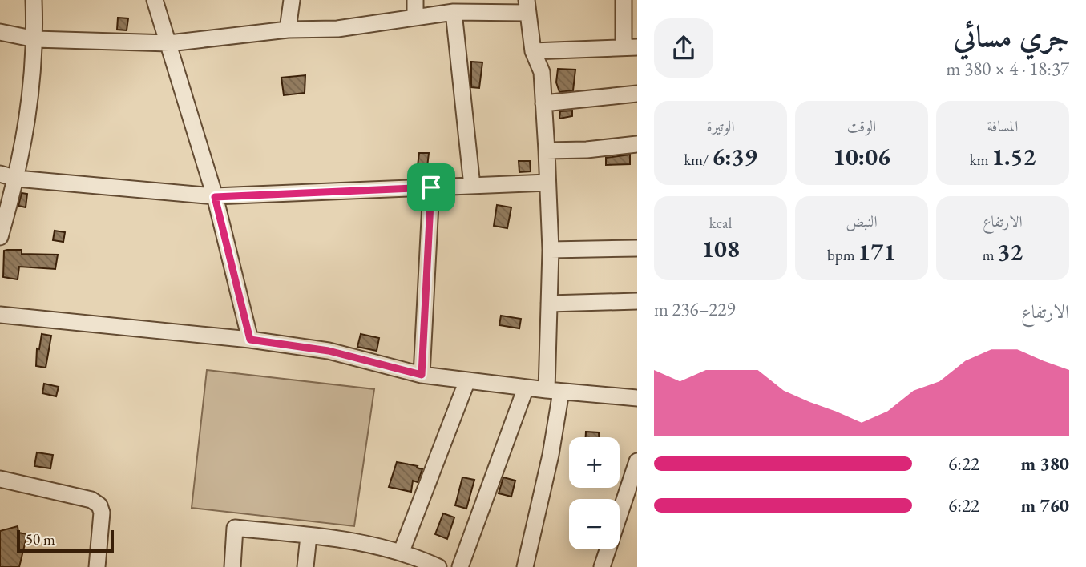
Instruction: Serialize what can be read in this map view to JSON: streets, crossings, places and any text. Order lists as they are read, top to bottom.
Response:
{
  "scale_bar": "50 m",
  "page": {
    "heading": ["جري مسائي", "18:37 · 4 × 380 m"],
    "stats": [
      ["المسافة", "1.52 km"],
      ["الوقت", "10:06"],
      ["الوتيرة", "6:39 /km"],
      ["الارتفاع", "32 m"],
      ["النبض", "171 bpm"],
      ["kcal", "108"]
    ],
    "chart": ["الارتفاع", "229–236 m"],
    "map_buttons": ["+", "−"],
    "list": [
      {
        "name": "380 m",
        "note": "6:22"
      },
      {
        "name": "760 m",
        "note": "6:22"
      }
    ],
    "scale": "50 m"
  }
}
